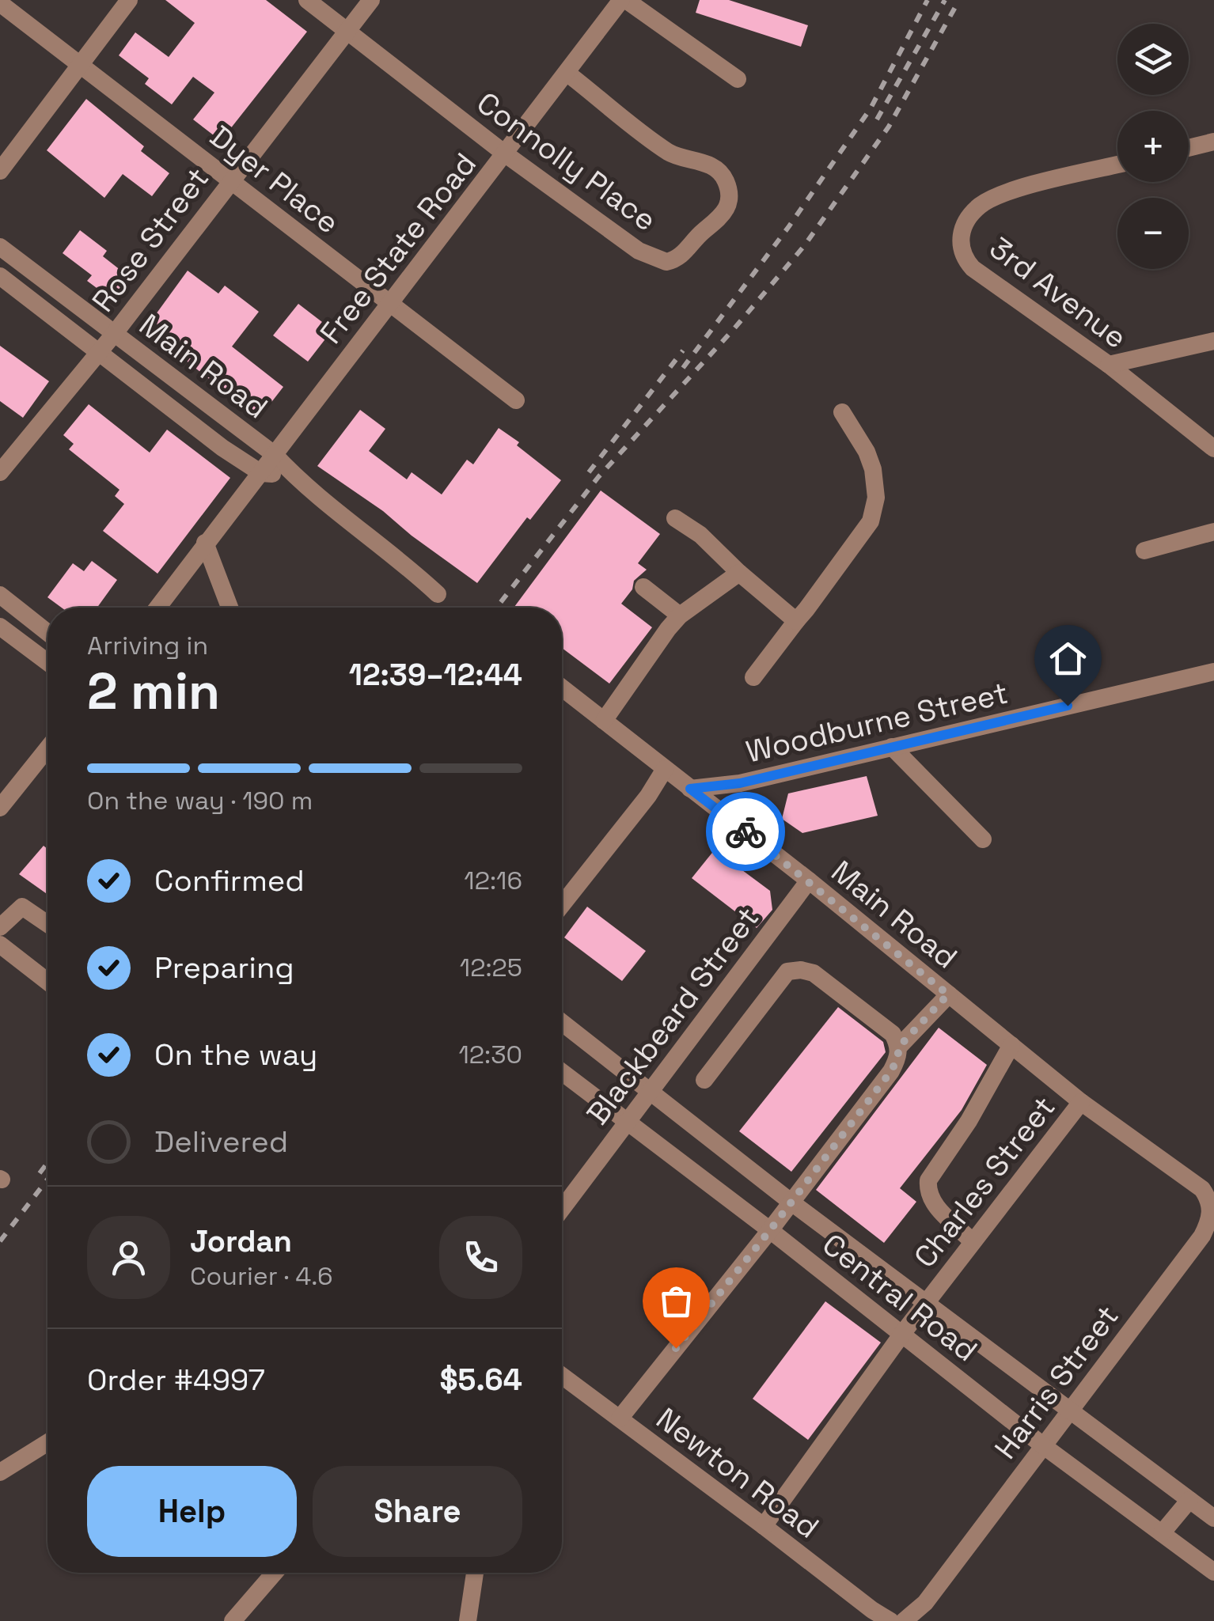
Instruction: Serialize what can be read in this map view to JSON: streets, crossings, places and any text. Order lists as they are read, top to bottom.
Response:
{
  "streets": {
    "street": [
      "Connolly Place",
      "Dyer Place",
      "Rose Street",
      "Free State Road",
      "3rd Avenue",
      "Main Road",
      "Woodburne Street",
      "Blackbeard Street",
      "Charles Street",
      "Central Road",
      "Harris Street",
      "Newton Road"
    ]
  },
  "crossings": [
    ["Connolly Place", "Rose Street"],
    ["Connolly Place", "Free State Road"],
    ["Dyer Place", "Rose Street"],
    ["Dyer Place", "Free State Road"],
    ["Rose Street", "Main Road"],
    ["Free State Road", "Main Road"],
    ["Main Road", "Woodburne Street"],
    ["Main Road", "Blackbeard Street"],
    ["Main Road", "Charles Street"],
    ["Main Road", "Harris Street"],
    ["Blackbeard Street", "Central Road"],
    ["Charles Street", "Central Road"],
    ["Charles Street", "Newton Road"],
    ["Central Road", "Harris Street"]
  ],
  "page": {
    "map_buttons": ["+", "−"],
    "heading": ["2 min", "Arriving in", "12:39–12:44"],
    "panel": [
      "Jordan",
      "Courier · 4.6",
      "Order #4997",
      "$5.64"
    ],
    "bar": "On the way · 190 m",
    "list": [
      ["Confirmed", "12:16"],
      ["Preparing", "12:25"],
      ["On the way", "12:30"],
      "Delivered"
    ],
    "buttons": ["Help", "Share"]
  }
}
